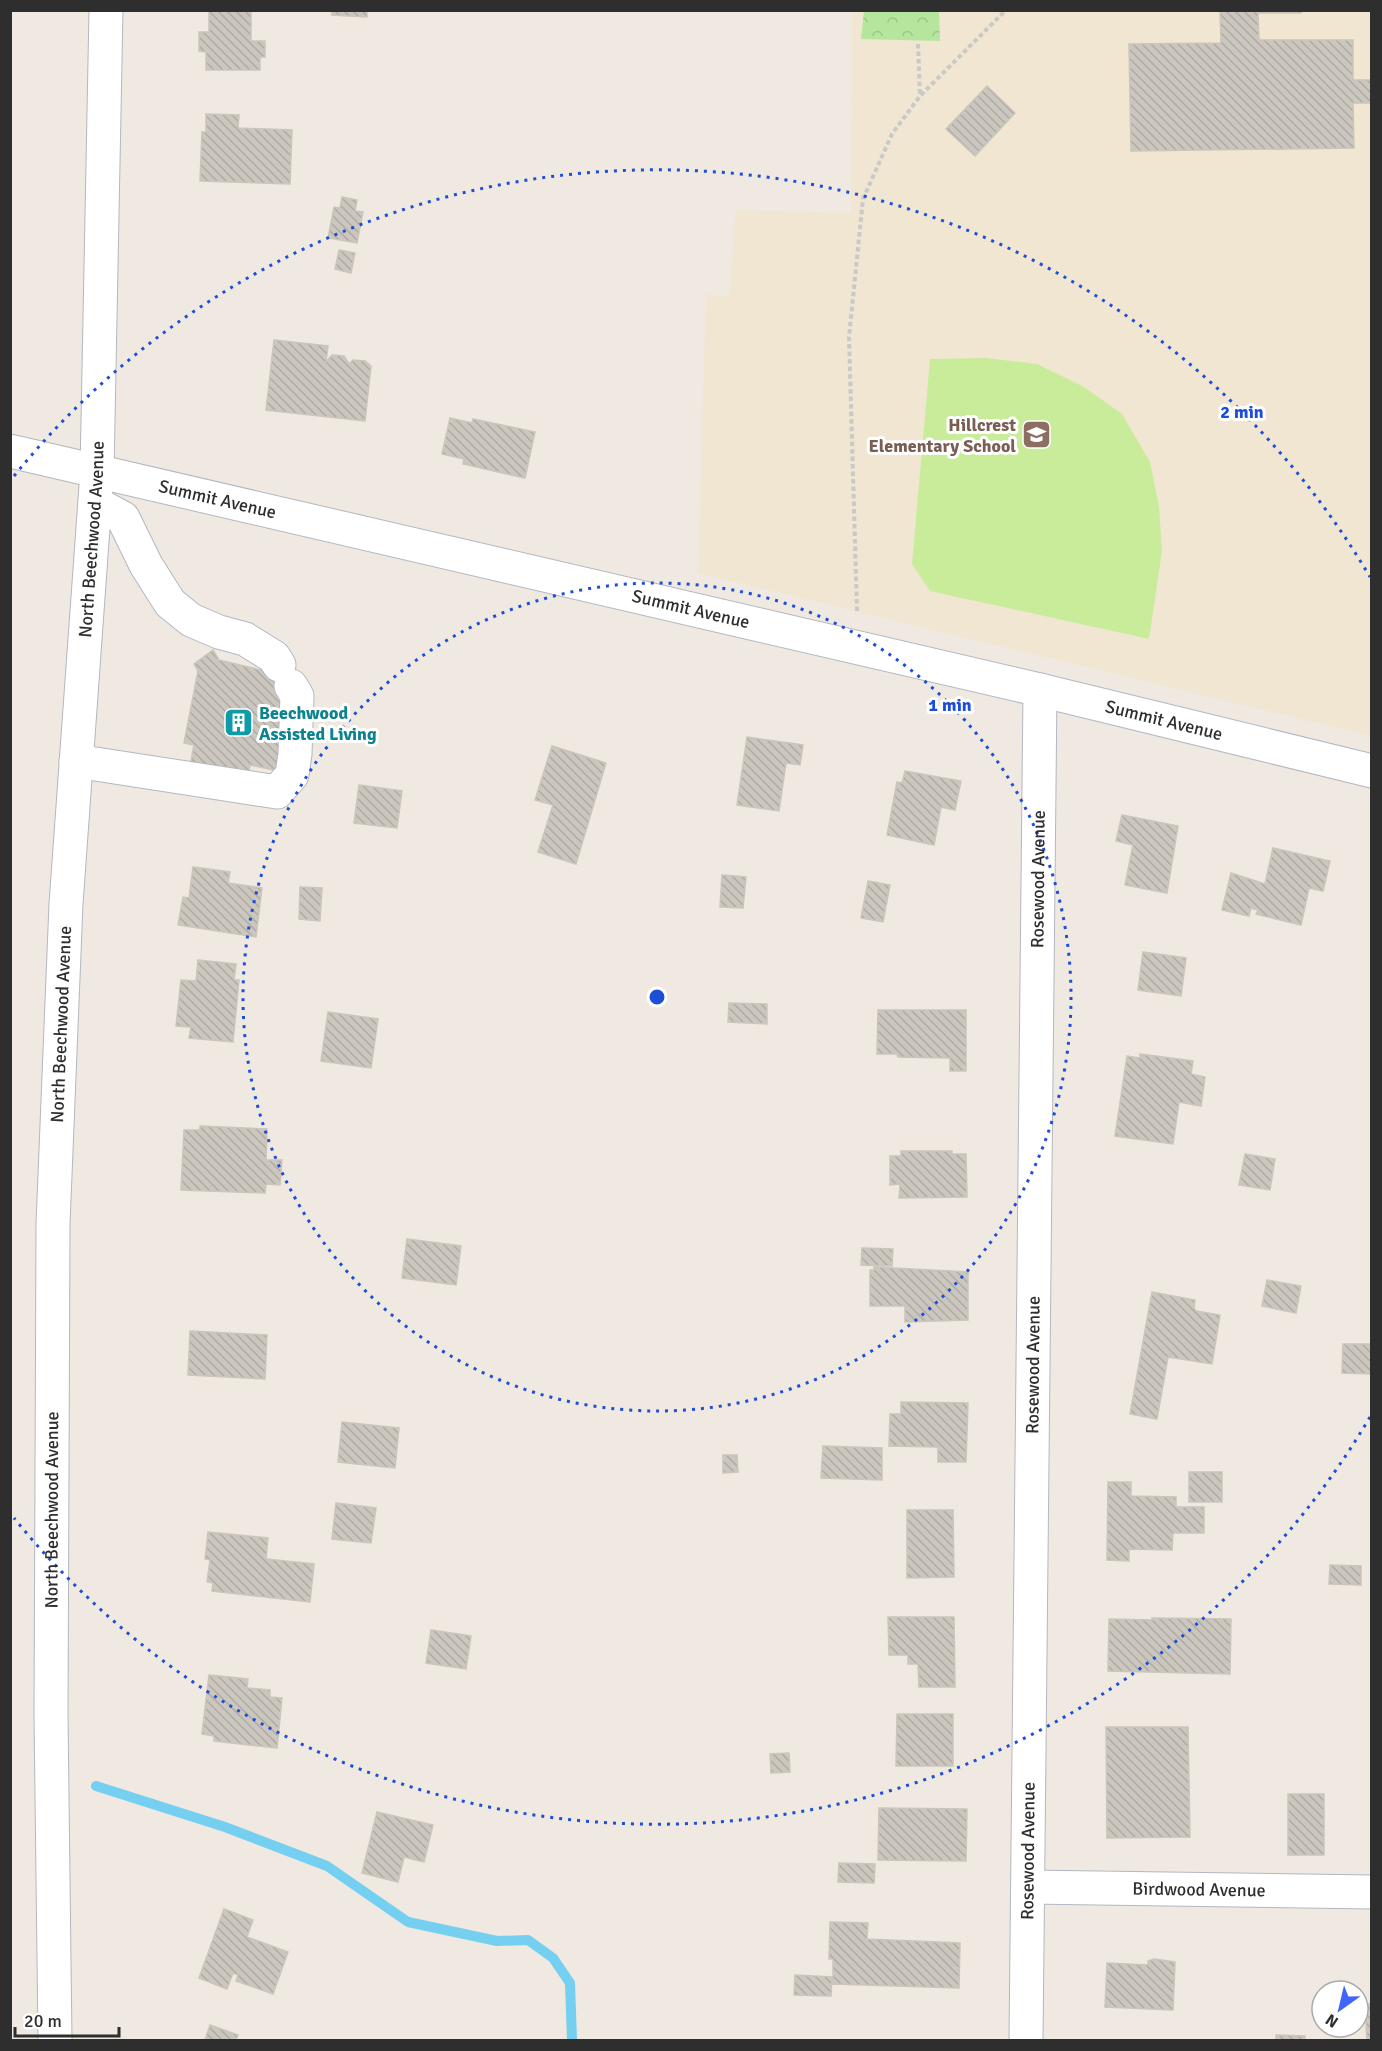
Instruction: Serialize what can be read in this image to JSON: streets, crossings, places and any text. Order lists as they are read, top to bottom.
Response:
{
  "streets": {
    "street": [
      "Summit Avenue",
      "North Beechwood Avenue",
      "Rosewood Avenue",
      "Birdwood Avenue"
    ]
  },
  "crossings": [
    ["Summit Avenue", "North Beechwood Avenue"],
    ["Summit Avenue", "Rosewood Avenue"],
    ["Rosewood Avenue", "Birdwood Avenue"]
  ],
  "places": {
    "school or university": ["Hillcrest Elementary School"],
    "building": ["Beechwood Assisted Living"]
  },
  "scale_bar": "20 m",
  "north": "bottom left",
  "rings": ["2 min", "1 min"]
}
